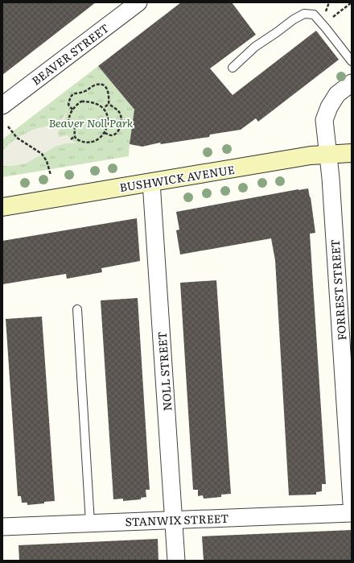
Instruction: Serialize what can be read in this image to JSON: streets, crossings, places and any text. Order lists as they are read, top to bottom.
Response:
{
  "streets": {
    "main road": ["BUSHWICK AVENUE"],
    "street": [
      "BEAVER STREET",
      "FORREST STREET",
      "NOLL STREET",
      "STANWIX STREET"
    ]
  },
  "crossings": [
    ["BUSHWICK AVENUE", "FORREST STREET"],
    ["BUSHWICK AVENUE", "NOLL STREET"],
    ["NOLL STREET", "STANWIX STREET"]
  ],
  "parks": ["Beaver Noll Park"]
}
